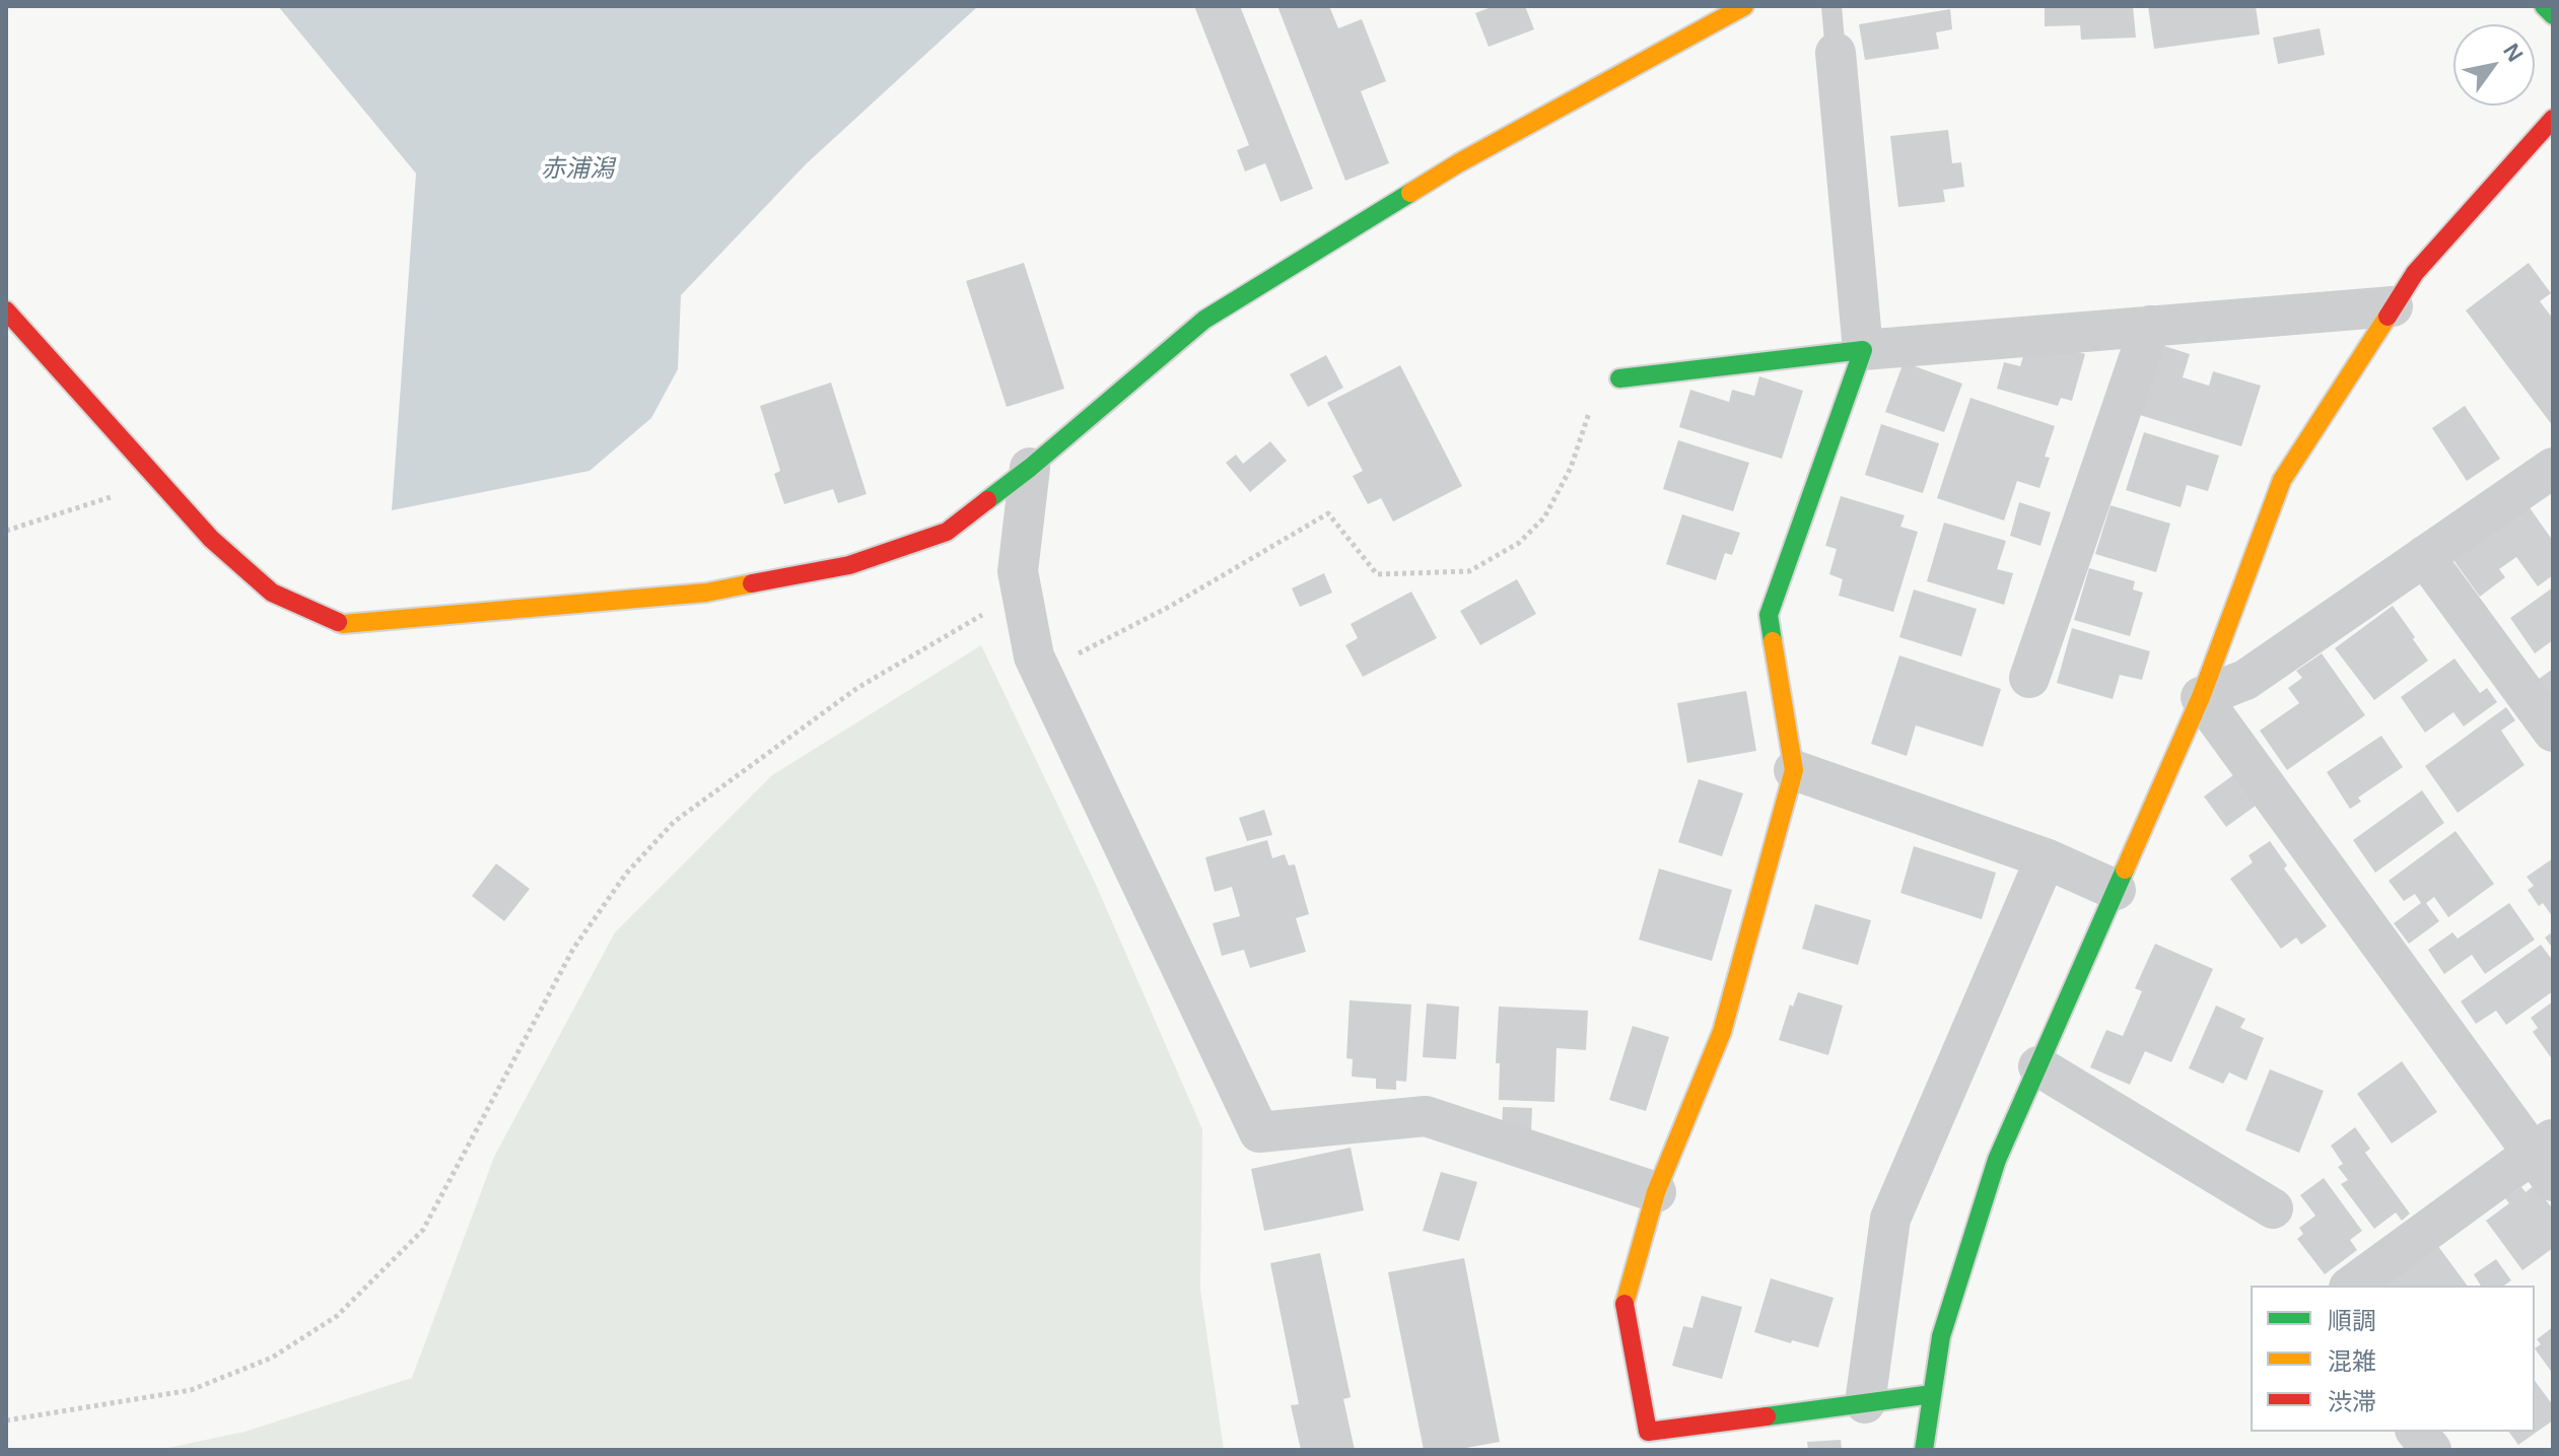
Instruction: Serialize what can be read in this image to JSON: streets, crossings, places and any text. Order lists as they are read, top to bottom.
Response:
{
  "water": ["赤浦潟"],
  "legend": ["順調", "混雑", "渋滞"],
  "north": "top right"
}
